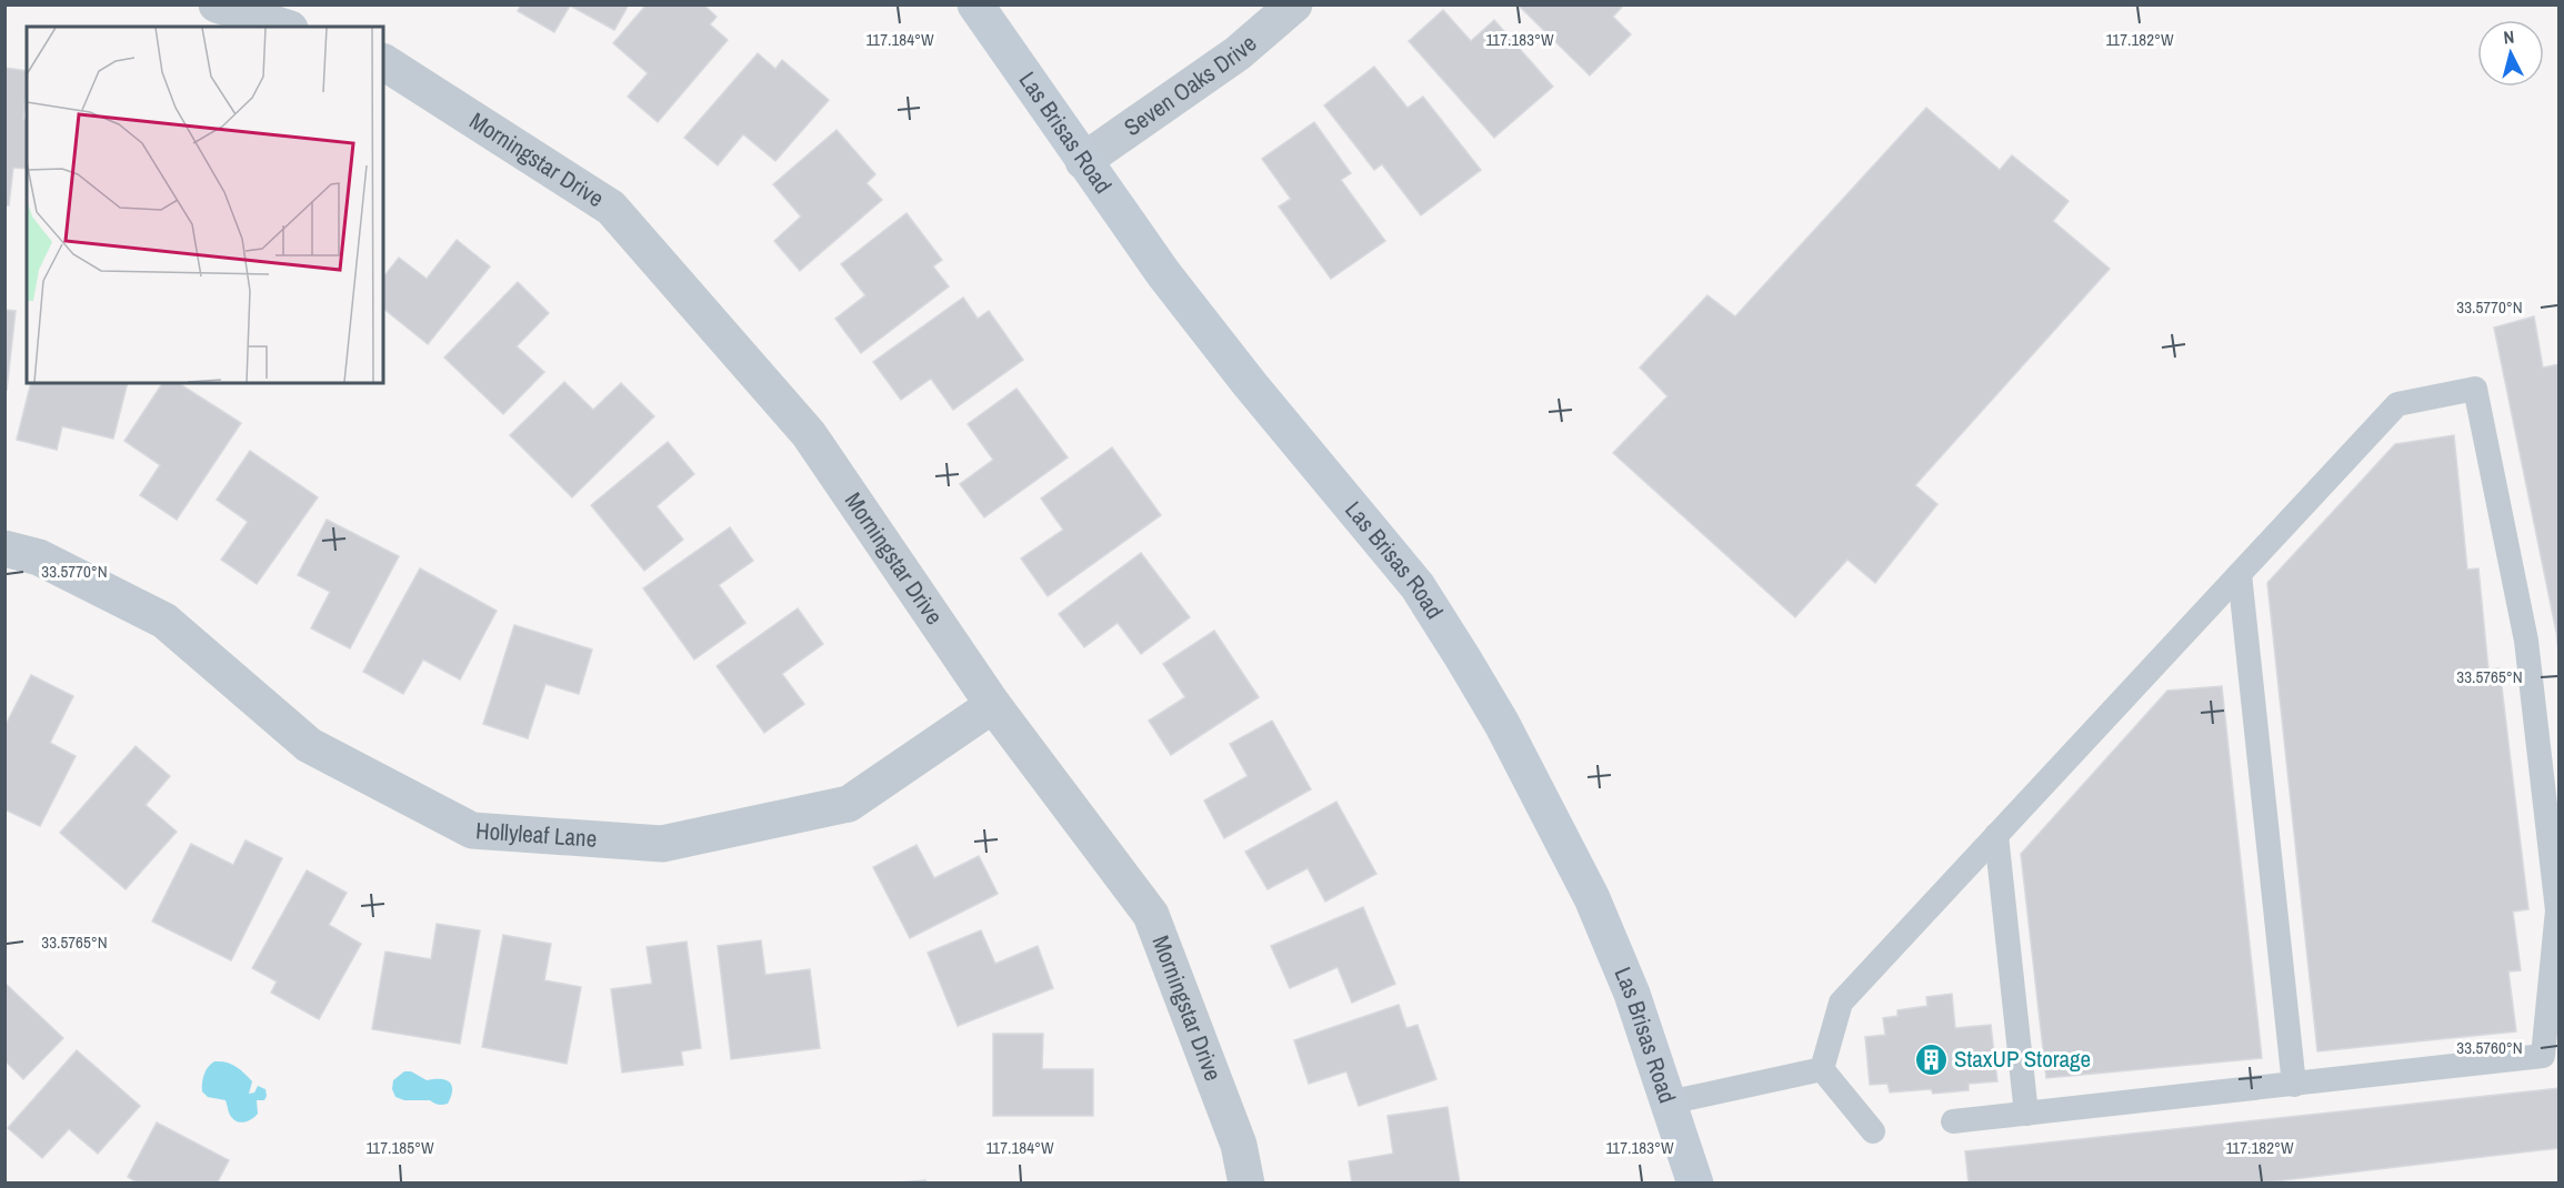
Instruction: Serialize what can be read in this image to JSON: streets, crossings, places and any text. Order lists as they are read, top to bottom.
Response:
{
  "streets": {
    "street": [
      "Seven Oaks Drive",
      "Las Brisas Road",
      "Morningstar Drive",
      "Hollyleaf Lane"
    ]
  },
  "crossings": [
    ["Seven Oaks Drive", "Las Brisas Road"],
    ["Morningstar Drive", "Hollyleaf Lane"]
  ],
  "places": {
    "building": ["StaxUP Storage"]
  },
  "north": "top",
  "coordinates": [
    "117.184°W",
    "117.183°W",
    "117.182°W",
    "33.5770°N",
    "33.5765°N",
    "33.5760°N",
    "117.185°W"
  ]
}
